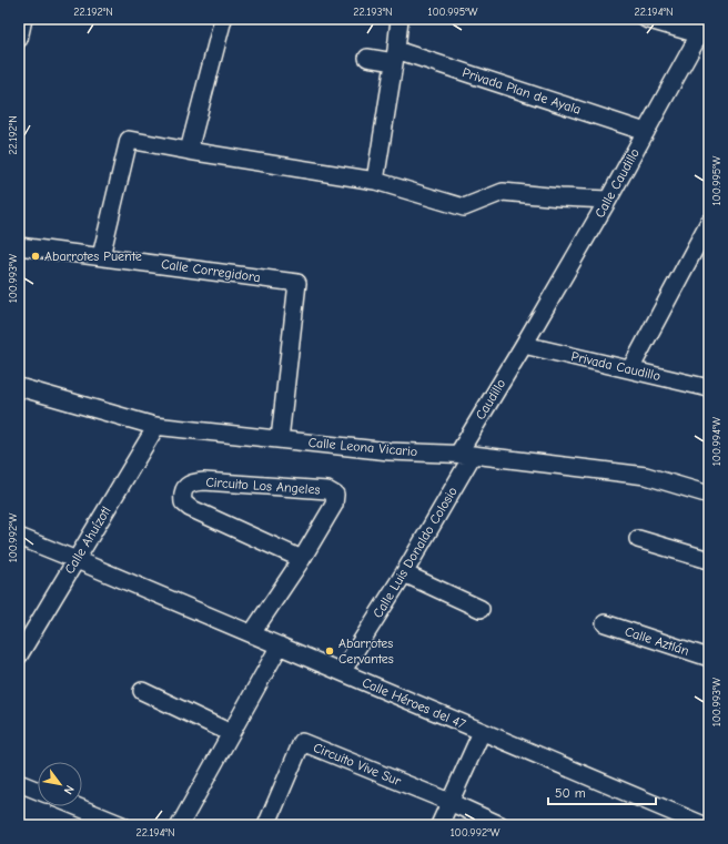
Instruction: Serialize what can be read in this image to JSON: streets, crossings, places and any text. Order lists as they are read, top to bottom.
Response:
{
  "streets": {
    "street": [
      "Privada Plan de Ayala",
      "Calle Caudillo",
      "Calle Corregidora",
      "Privada Caudillo",
      "Caudillo",
      "Calle Leona Vicario",
      "Circuito Los Angeles",
      "Calle Ahuízotl",
      "Calle Luis Donaldo Colosio",
      "Calle Aztlán",
      "Calle Héroes del 47",
      "Circuito Vive Sur"
    ]
  },
  "crossings": [
    ["Privada Plan de Ayala", "Calle Caudillo"],
    ["Calle Caudillo", "Privada Caudillo"],
    ["Calle Caudillo", "Caudillo"],
    ["Calle Corregidora", "Calle Leona Vicario"],
    ["Privada Caudillo", "Caudillo"],
    ["Caudillo", "Calle Leona Vicario"],
    ["Caudillo", "Calle Luis Donaldo Colosio"],
    ["Calle Leona Vicario", "Calle Ahuízotl"],
    ["Calle Leona Vicario", "Calle Luis Donaldo Colosio"],
    ["Circuito Los Angeles", "Calle Héroes del 47"],
    ["Calle Ahuízotl", "Calle Héroes del 47"],
    ["Calle Luis Donaldo Colosio", "Calle Héroes del 47"]
  ],
  "places": ["Abarrotes Puente", "Abarrotes Cervantes"],
  "scale_bar": "50 m",
  "north": "bottom right",
  "coordinates": [
    "22.192°N",
    "22.193°N",
    "100.995°W",
    "22.194°N",
    "100.993°W",
    "100.994°W",
    "100.992°W"
  ]
}
